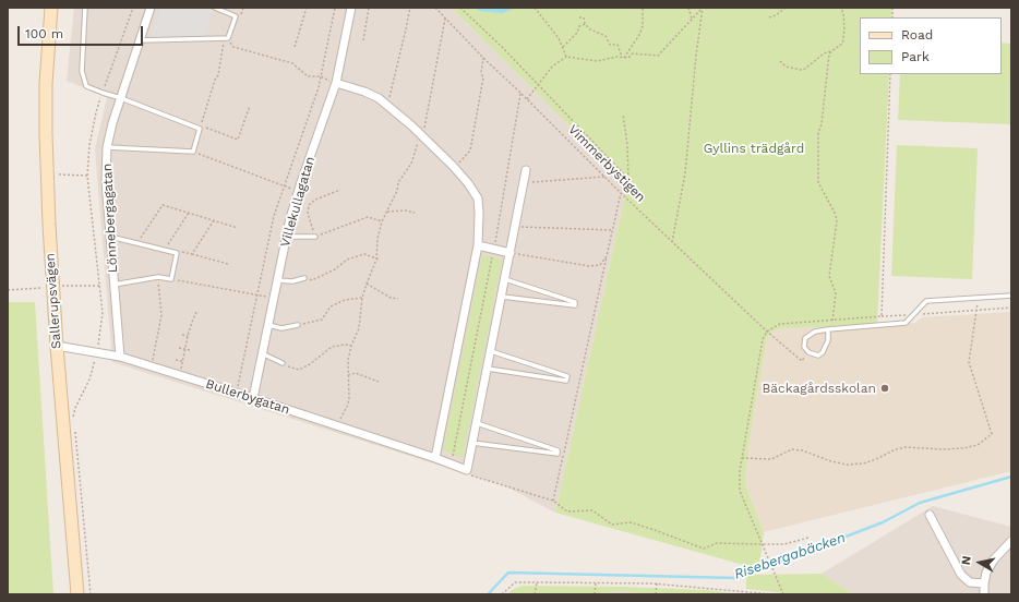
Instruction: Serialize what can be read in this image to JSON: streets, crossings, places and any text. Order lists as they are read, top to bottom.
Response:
{
  "streets": {
    "main road": ["Sallerupsvägen"],
    "street": ["Villekullagatan", "Lönnebergagatan", "Bullerbygatan"],
    "path": ["Vimmerbystigen"]
  },
  "crossings": [
    ["Villekullagatan", "Bullerbygatan"],
    ["Lönnebergagatan", "Bullerbygatan"],
    ["Sallerupsvägen", "Bullerbygatan"]
  ],
  "water": ["Risebergabäcken"],
  "parks": ["Gyllins trädgård"],
  "places": ["Bäckagårdsskolan"],
  "legend": ["Road", "Park"],
  "scale_bar": "100 m",
  "north": "left"
}
